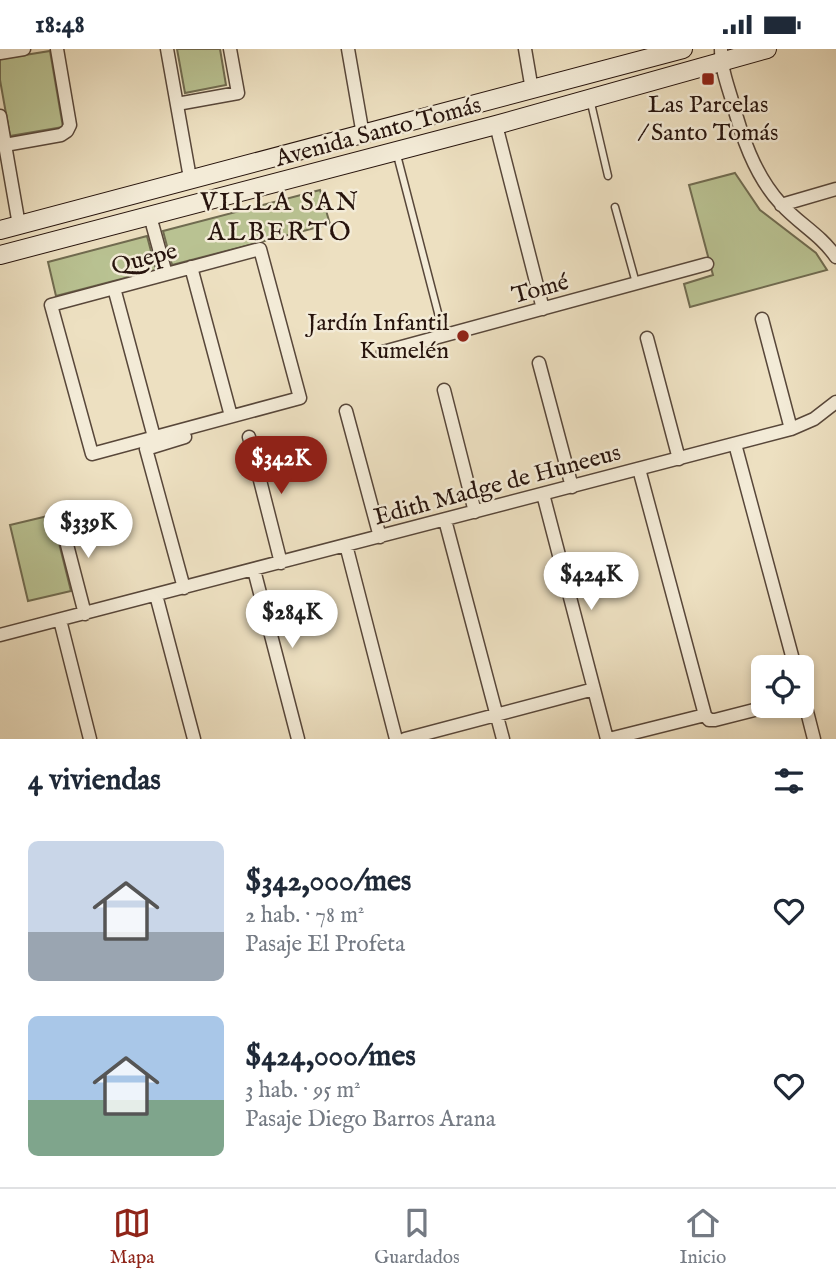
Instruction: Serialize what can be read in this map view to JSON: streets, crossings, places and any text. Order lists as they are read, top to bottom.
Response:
{
  "streets": {
    "main road": ["Avenida Santo Tomás"],
    "street": ["Quepe", "Tomé", "Edith Madge de Huneeus"]
  },
  "districts": ["VILLA SAN ALBERTO"],
  "places": {
    "transit": ["Las Parcelas / Santo Tomás"],
    "other": ["Jardín Infantil Kumelén"]
  },
  "page": {
    "status": "18:48",
    "price": [
      "$342K",
      "$339K",
      "$424K",
      "$284K"
    ],
    "heading": "4 viviendas",
    "list": [
      {
        "name": "$342,000/mes",
        "note": "2 hab. · 78 m² · Pasaje El Profeta"
      },
      {
        "name": "$424,000/mes",
        "note": "3 hab. · 95 m² · Pasaje Diego Barros Arana"
      }
    ],
    "tabs": ["Mapa", "Guardados", "Inicio"]
  }
}
